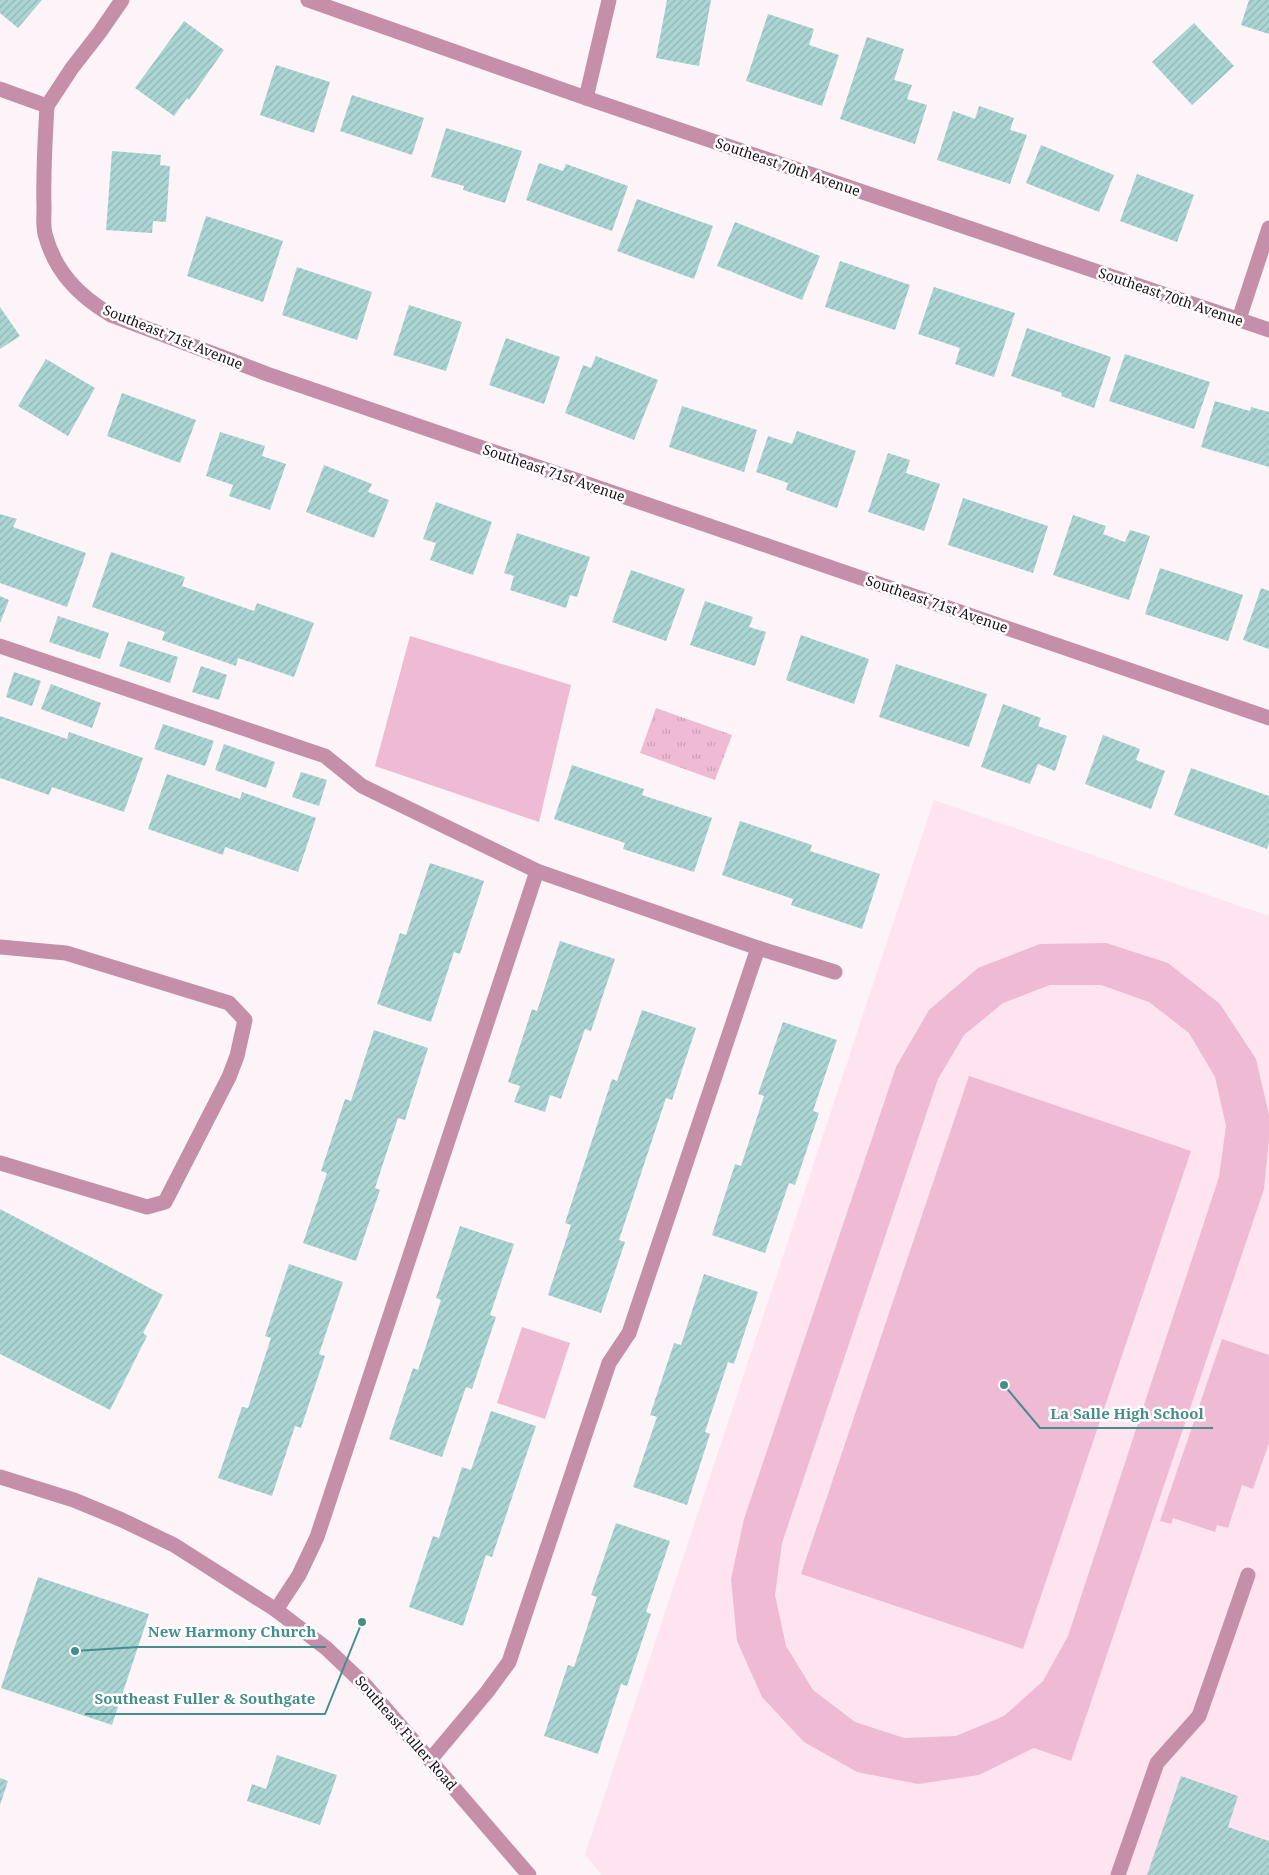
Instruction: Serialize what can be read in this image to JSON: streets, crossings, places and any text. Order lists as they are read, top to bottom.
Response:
{
  "streets": {
    "street": ["Southeast 70th Avenue", "Southeast 71st Avenue", "Southeast Fuller Road"]
  },
  "places": ["La Salle High School", "Southeast Fuller & Southgate", "New Harmony Church"]
}
